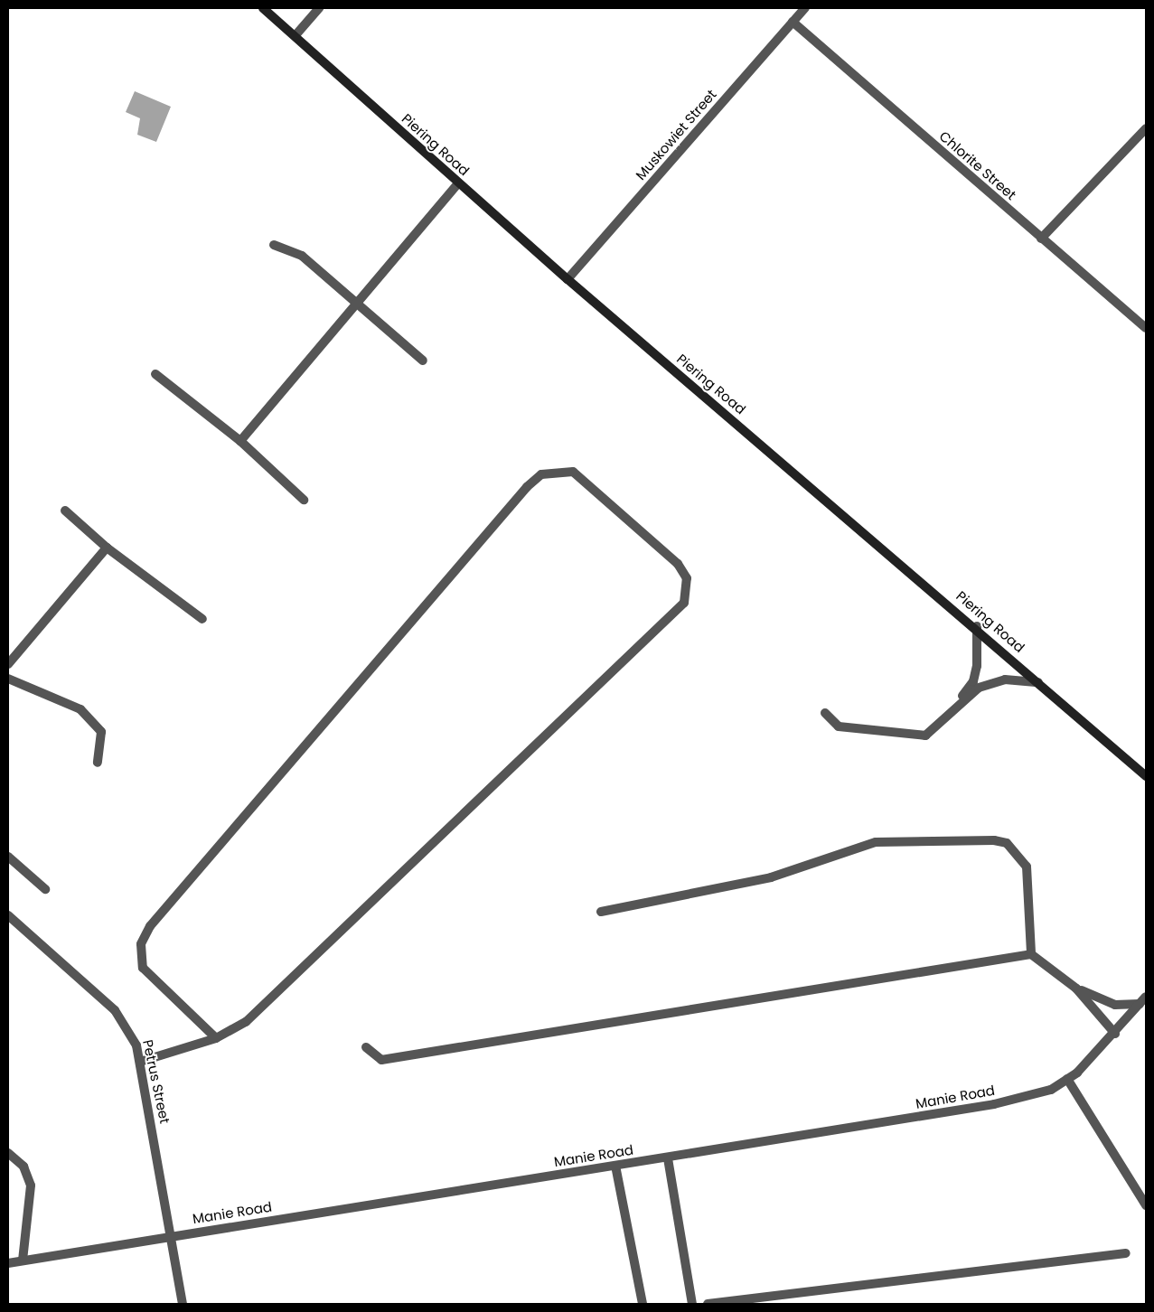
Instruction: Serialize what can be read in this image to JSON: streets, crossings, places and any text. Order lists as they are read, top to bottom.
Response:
{
  "streets": {
    "street": [
      "Muskowiet Street",
      "Piering Road",
      "Chlorite Street",
      "Petrus Street",
      "Manie Road"
    ]
  },
  "crossings": [
    ["Muskowiet Street", "Piering Road"],
    ["Muskowiet Street", "Chlorite Street"],
    ["Petrus Street", "Manie Road"]
  ]
}
